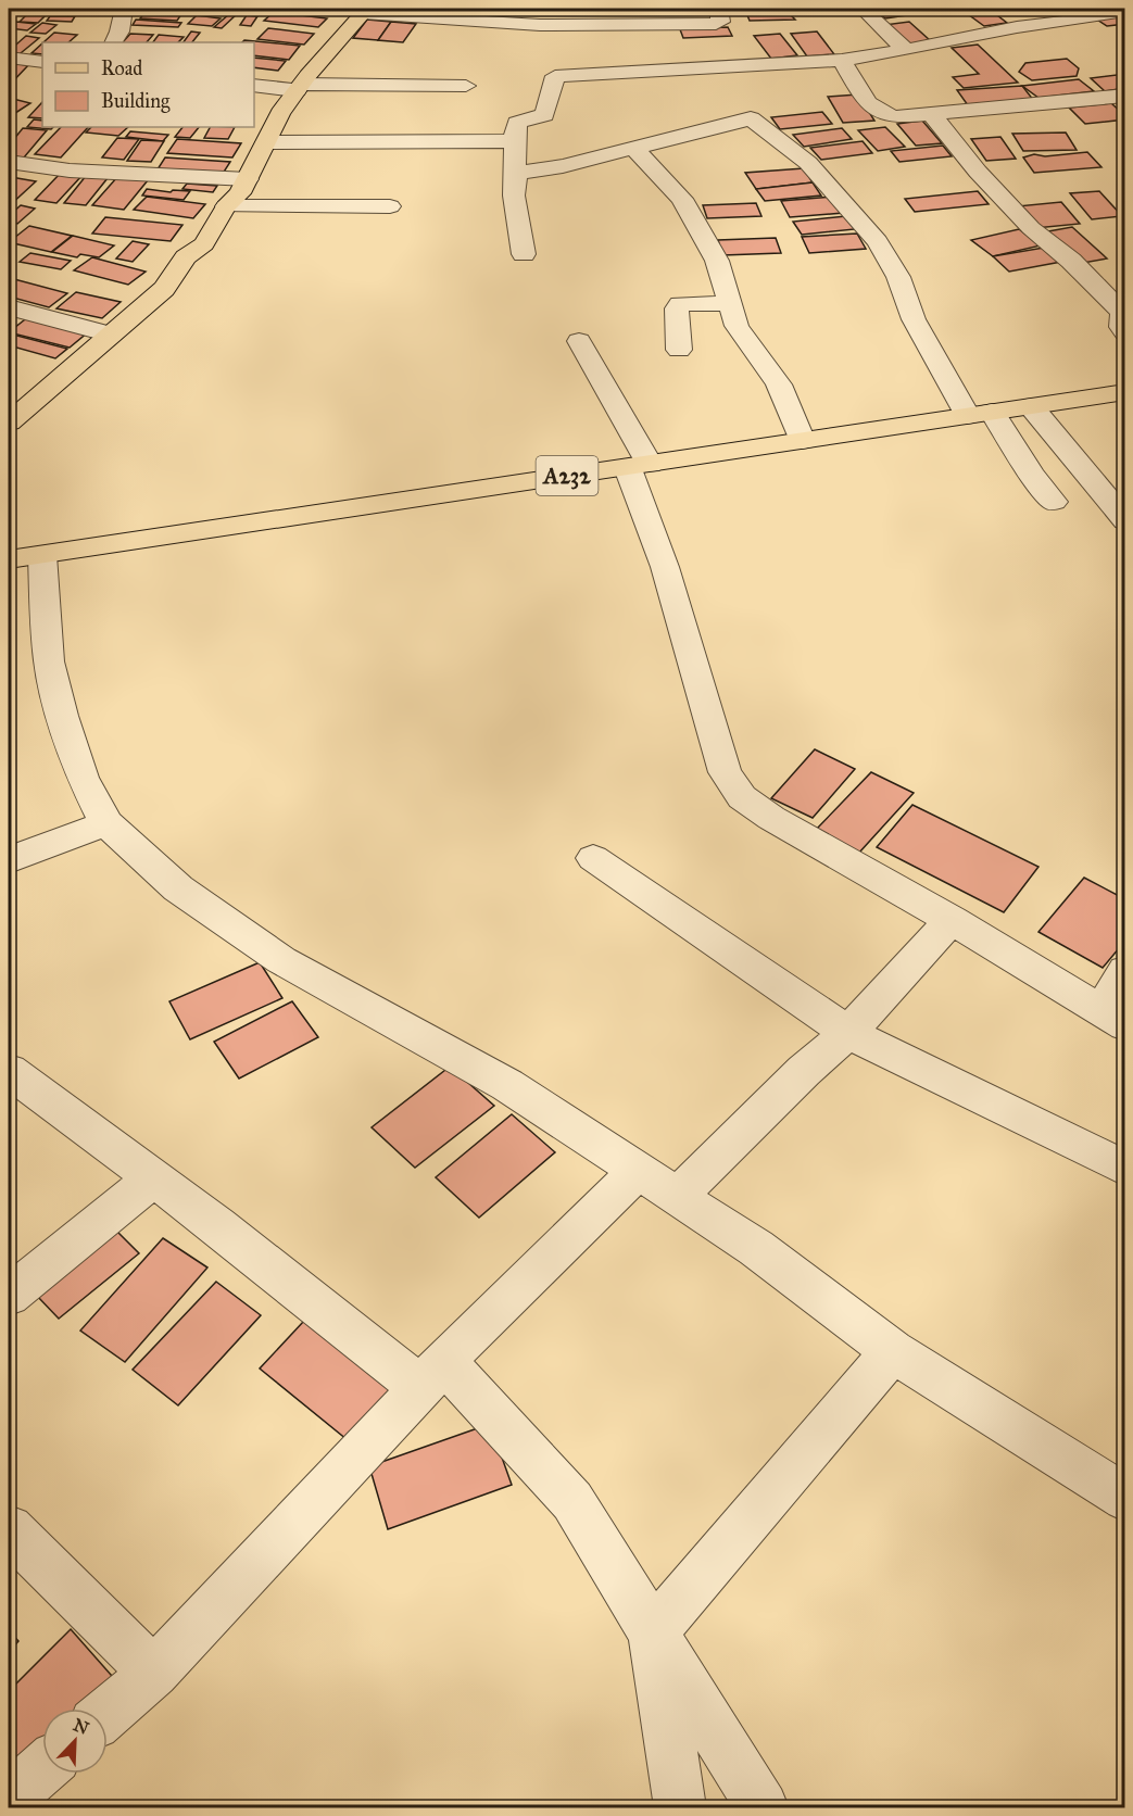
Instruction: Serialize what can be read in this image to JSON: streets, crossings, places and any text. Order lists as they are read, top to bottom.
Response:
{
  "streets": {
    "main road": ["A232"]
  },
  "legend": ["Road", "Building"],
  "north": "top right"
}
